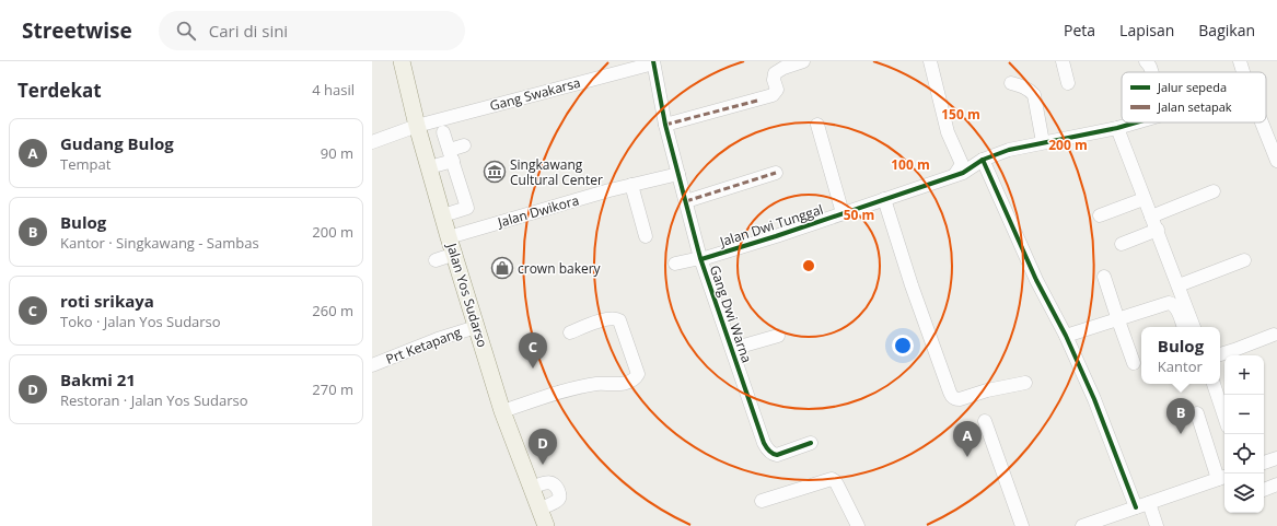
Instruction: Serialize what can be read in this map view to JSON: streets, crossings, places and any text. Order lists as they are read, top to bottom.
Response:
{
  "streets": {
    "main road": ["Jalan Yos Sudarso"],
    "street": [
      "Gang Swakarsa",
      "Jalan Dwikora",
      "Jalan Dwi Tunggal",
      "Gang Dwi Warna",
      "Prt Ketapang"
    ]
  },
  "crossings": [
    ["Gang Swakarsa", "Jalan Yos Sudarso"],
    ["Gang Swakarsa", "Gang Dwi Warna"],
    ["Jalan Dwikora", "Jalan Yos Sudarso"],
    ["Jalan Dwikora", "Gang Dwi Warna"],
    ["Jalan Dwi Tunggal", "Gang Dwi Warna"],
    ["Jalan Yos Sudarso", "Prt Ketapang"]
  ],
  "places": {
    "museum": ["Singkawang Cultural Center"],
    "shop": ["crown bakery"]
  },
  "legend": ["Jalur sepeda", "Jalan setapak"],
  "page": {
    "header": "Streetwise",
    "search": "Cari di sini",
    "nav": ["Peta", "Lapisan", "Bagikan"],
    "heading": ["Terdekat", "4 hasil"],
    "list": [
      {
        "mark": "A",
        "name": "Gudang Bulog",
        "note": "Tempat",
        "value": "90 m"
      },
      {
        "mark": "B",
        "name": "Bulog",
        "note": "Kantor · Singkawang - Sambas",
        "value": "200 m"
      },
      {
        "mark": "C",
        "name": "roti srikaya",
        "note": "Toko · Jalan Yos Sudarso",
        "value": "260 m"
      },
      {
        "mark": "D",
        "name": "Bakmi 21",
        "note": "Restoran · Jalan Yos Sudarso",
        "value": "270 m"
      }
    ],
    "popup": ["Bulog", "Kantor"],
    "pins": [
      "C",
      "B",
      "A",
      "D"
    ],
    "map_buttons": ["+", "−"]
  },
  "rings": [
    "150 m",
    "200 m",
    "100 m",
    "50 m"
  ]
}
